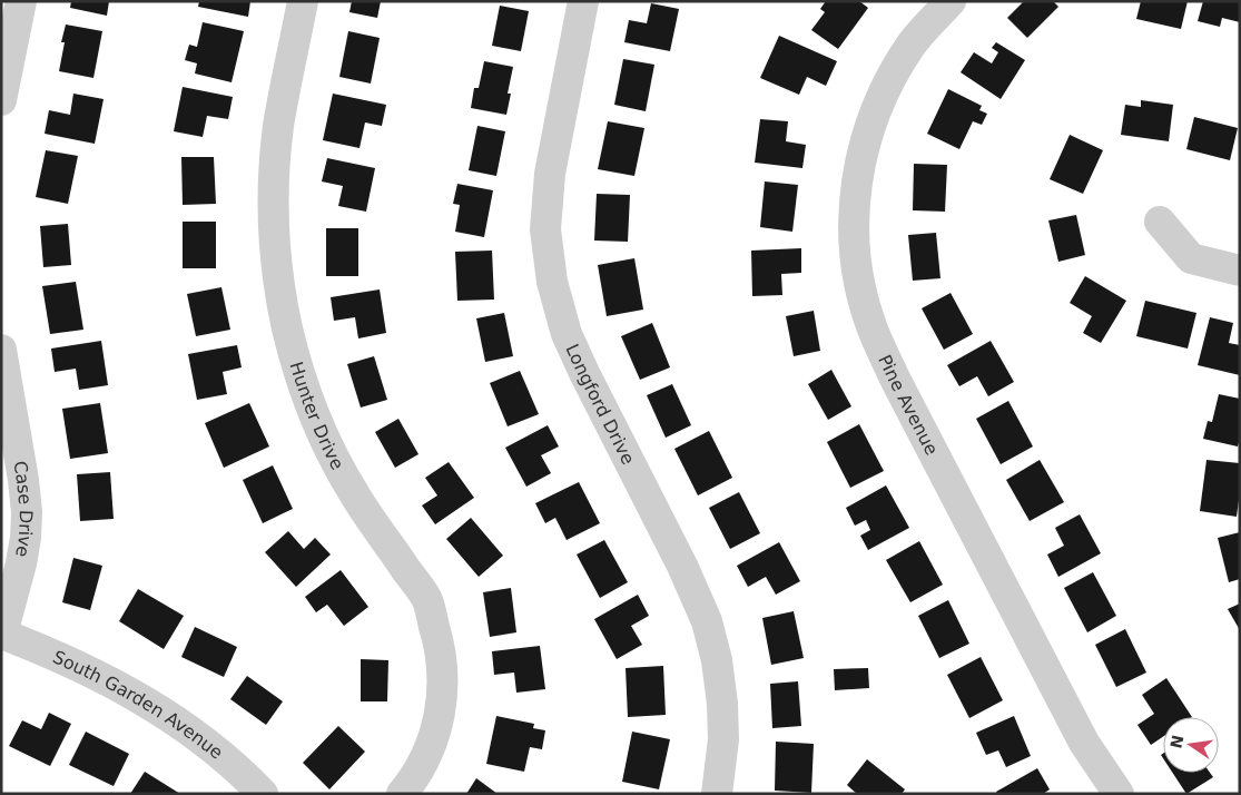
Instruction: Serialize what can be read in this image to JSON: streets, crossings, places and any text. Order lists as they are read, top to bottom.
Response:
{
  "streets": {
    "street": [
      "Longford Drive",
      "Pine Avenue",
      "Hunter Drive",
      "Case Drive",
      "South Garden Avenue"
    ]
  },
  "crossings": [
    ["Case Drive", "South Garden Avenue"]
  ],
  "north": "left"
}
